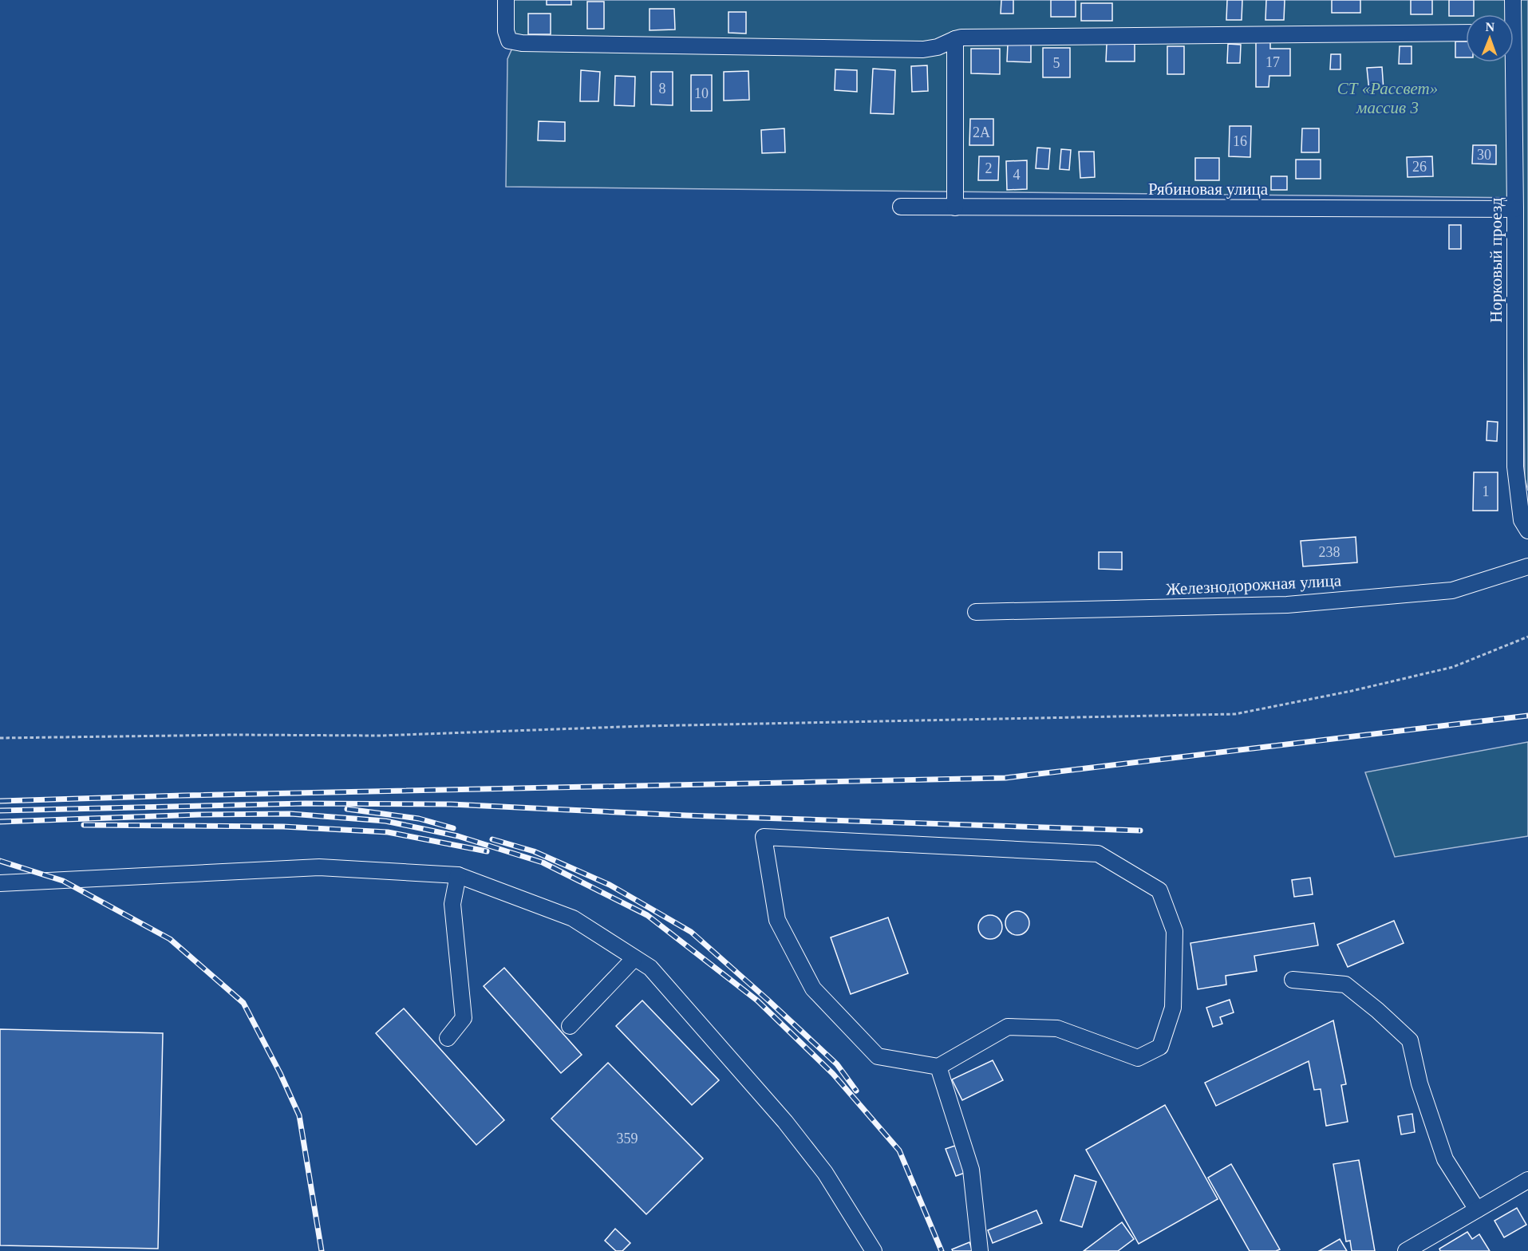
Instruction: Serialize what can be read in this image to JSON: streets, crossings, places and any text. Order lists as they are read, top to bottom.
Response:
{
  "streets": {
    "street": ["Рябиновая улица", "Норковый проезд", "Железнодорожная улица"]
  },
  "crossings": [
    ["Рябиновая улица", "Норковый проезд"]
  ],
  "parks": ["СТ «Рассвет» массив 3"],
  "house_numbers": [
    "17",
    "5",
    "8",
    "10",
    "2А",
    "16",
    "30",
    "26",
    "2",
    "4",
    "1",
    "238",
    "359"
  ],
  "north": "top"
}
